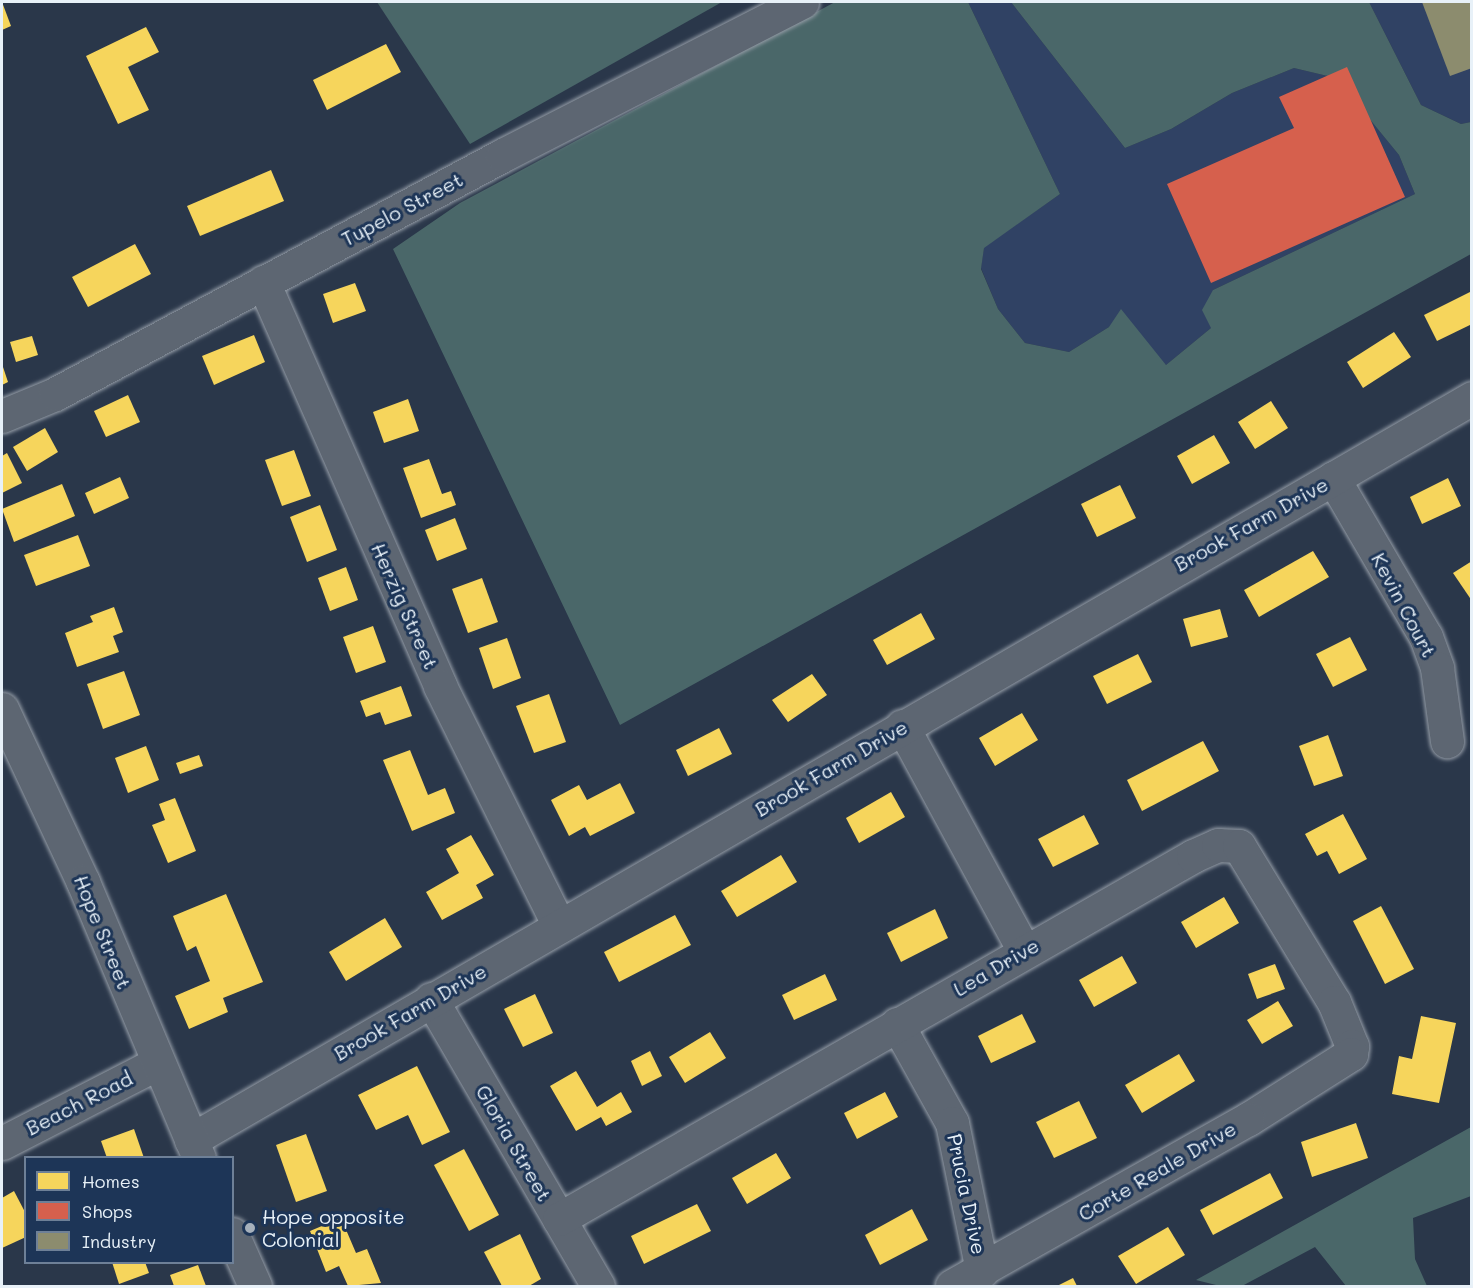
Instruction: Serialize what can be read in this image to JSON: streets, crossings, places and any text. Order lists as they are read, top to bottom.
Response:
{
  "streets": {
    "street": [
      "Tupelo Street",
      "Brook Farm Drive",
      "Kevin Court",
      "Herzig Street",
      "Hope Street",
      "Lea Drive",
      "Beach Road",
      "Gloria Street",
      "Corte Reale Drive",
      "Prucia Drive"
    ]
  },
  "crossings": [
    ["Tupelo Street", "Herzig Street"],
    ["Brook Farm Drive", "Kevin Court"],
    ["Brook Farm Drive", "Herzig Street"],
    ["Brook Farm Drive", "Hope Street"],
    ["Brook Farm Drive", "Gloria Street"],
    ["Hope Street", "Beach Road"],
    ["Lea Drive", "Gloria Street"],
    ["Lea Drive", "Corte Reale Drive"],
    ["Lea Drive", "Prucia Drive"],
    ["Corte Reale Drive", "Prucia Drive"]
  ],
  "places": ["Hope opposite Colonial"],
  "legend": ["Homes", "Shops", "Industry"]
}
